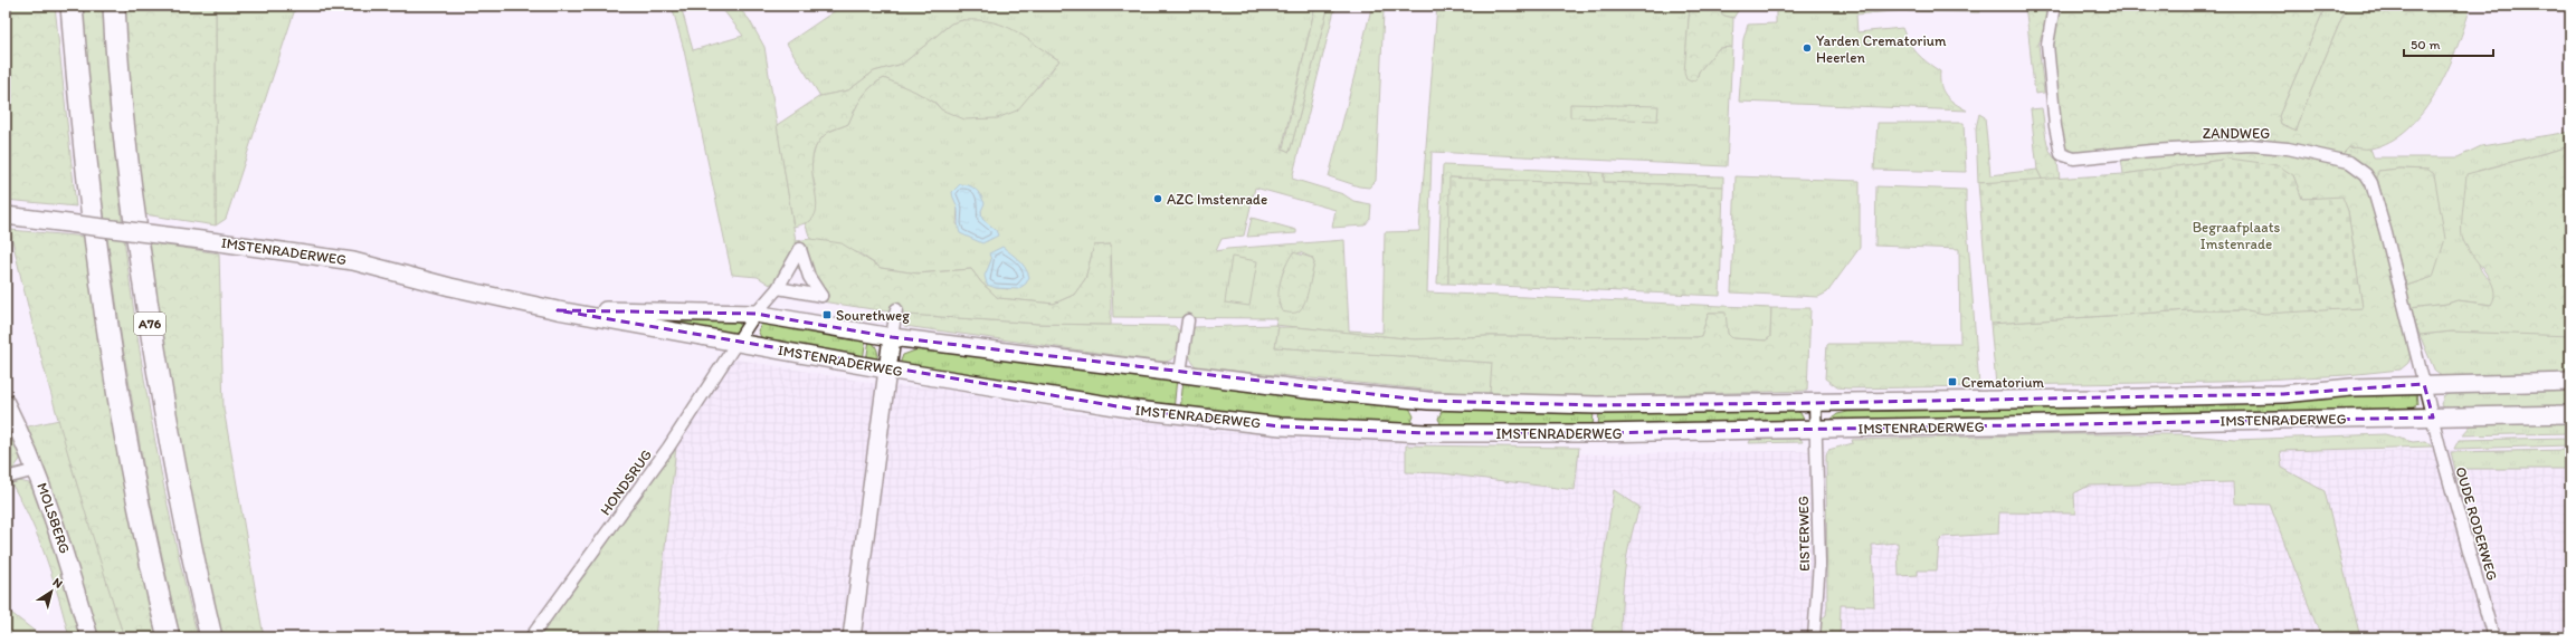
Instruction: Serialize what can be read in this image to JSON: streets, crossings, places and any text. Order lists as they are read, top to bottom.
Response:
{
  "streets": {
    "highway": ["A76"],
    "street": [
      "ZANDWEG",
      "IMSTENRADERWEG",
      "HONDSRUG",
      "MOLSBERG",
      "OUDE RODERWEG",
      "EISTERWEG"
    ]
  },
  "crossings": [
    ["ZANDWEG", "IMSTENRADERWEG"],
    ["ZANDWEG", "OUDE RODERWEG"],
    ["IMSTENRADERWEG", "HONDSRUG"],
    ["IMSTENRADERWEG", "OUDE RODERWEG"],
    ["IMSTENRADERWEG", "EISTERWEG"]
  ],
  "parks": ["Begraafplaats Imstenrade"],
  "places": {
    "other": ["Yarden Crematorium Heerlen", "AZC Imstenrade"],
    "transit": ["Sourethweg", "Crematorium"]
  },
  "scale_bar": "50 m",
  "north": "top right"
}
